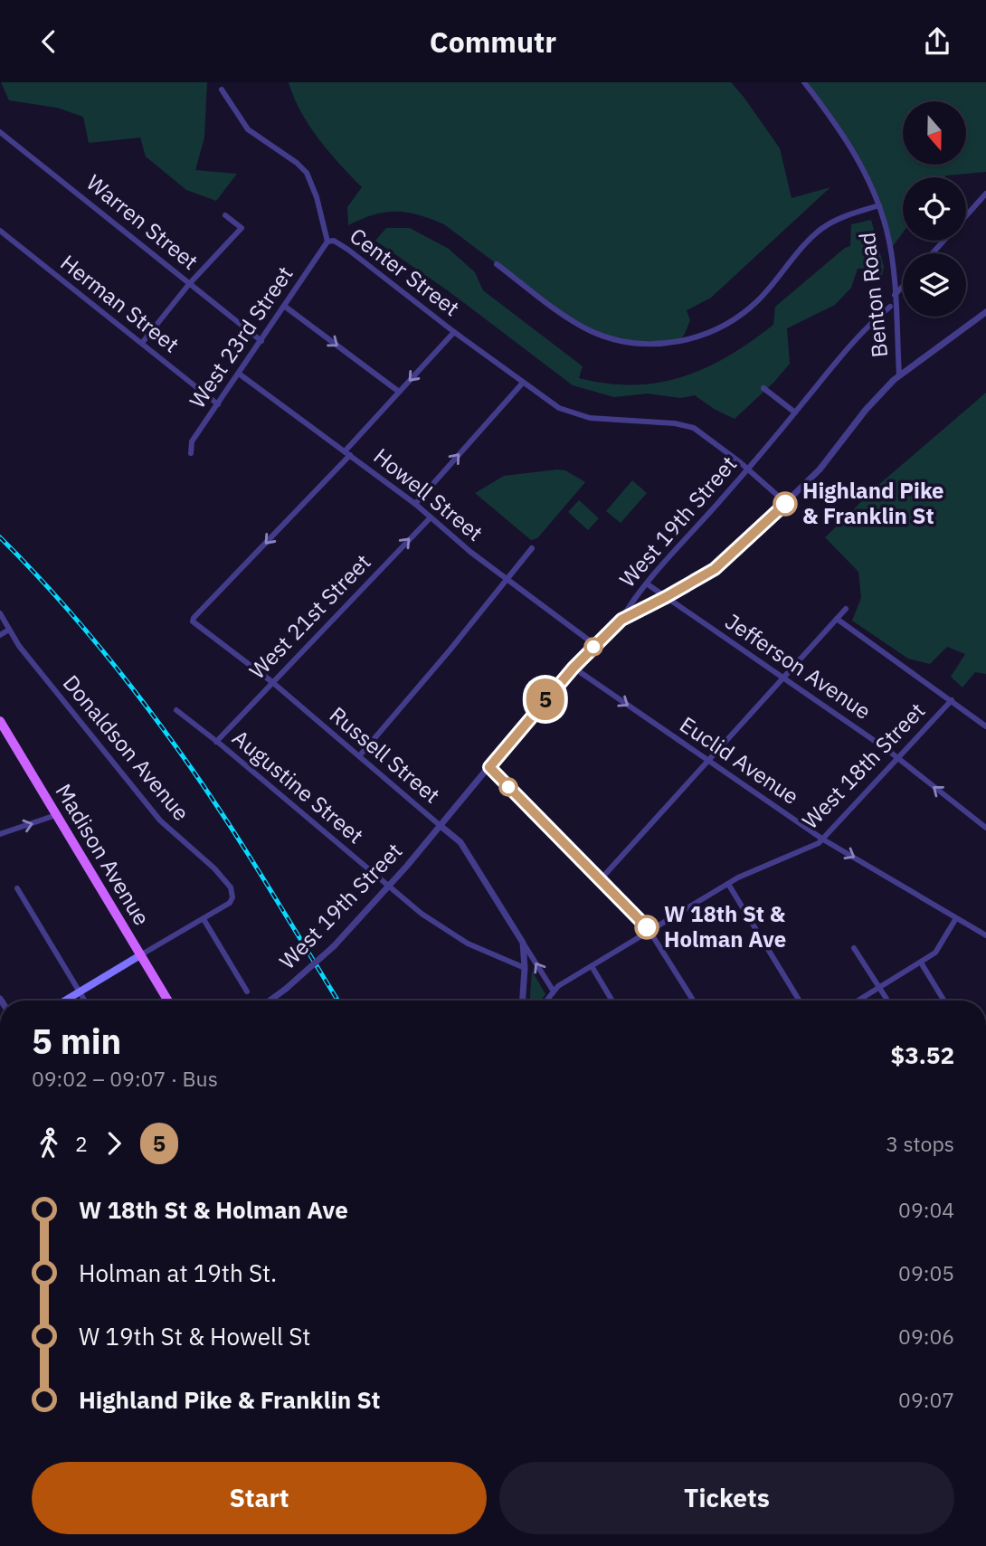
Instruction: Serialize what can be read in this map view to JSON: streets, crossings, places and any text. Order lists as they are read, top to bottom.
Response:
{
  "streets": {
    "main road": ["Madison Avenue"],
    "street": [
      "Warren Street",
      "Center Street",
      "Benton Road",
      "Herman Street",
      "West 23rd Street",
      "Howell Street",
      "West 19th Street",
      "West 21st Street",
      "Jefferson Avenue",
      "Donaldson Avenue",
      "Russell Street",
      "Euclid Avenue",
      "West 18th Street",
      "Augustine Street"
    ]
  },
  "crossings": [
    ["Warren Street", "West 23rd Street"],
    ["Center Street", "West 23rd Street"],
    ["Center Street", "West 19th Street"],
    ["Herman Street", "West 23rd Street"],
    ["West 23rd Street", "Howell Street"],
    ["Howell Street", "West 19th Street"],
    ["Howell Street", "West 21st Street"],
    ["Howell Street", "Russell Street"],
    ["West 19th Street", "Jefferson Avenue"],
    ["West 19th Street", "Russell Street"],
    ["West 19th Street", "Euclid Avenue"],
    ["West 19th Street", "Augustine Street"],
    ["West 21st Street", "Russell Street"],
    ["West 21st Street", "Augustine Street"],
    ["Jefferson Avenue", "West 18th Street"],
    ["Russell Street", "West 18th Street"],
    ["Russell Street", "Augustine Street"],
    ["Euclid Avenue", "West 18th Street"]
  ],
  "one_way": ["West 21st Street", "Euclid Avenue"],
  "places": ["Highland Pike & Franklin St", "W 18th St & Holman Ave"],
  "lines": ["bus line 5"],
  "north": "bottom",
  "page": {
    "header": "Commutr",
    "on_map": "5",
    "heading": ["5 min", "09:02 – 09:07 · Bus", "$3.52"],
    "legs": ["2", "5", "3 stops"],
    "list": [
      {
        "name": "W 18th St & Holman Ave",
        "value": "09:04"
      },
      {
        "name": "Holman at 19th St.",
        "value": "09:05"
      },
      {
        "name": "W 19th St & Howell St",
        "value": "09:06"
      },
      {
        "name": "Highland Pike & Franklin St",
        "value": "09:07"
      }
    ],
    "buttons": ["Start", "Tickets"]
  }
}
